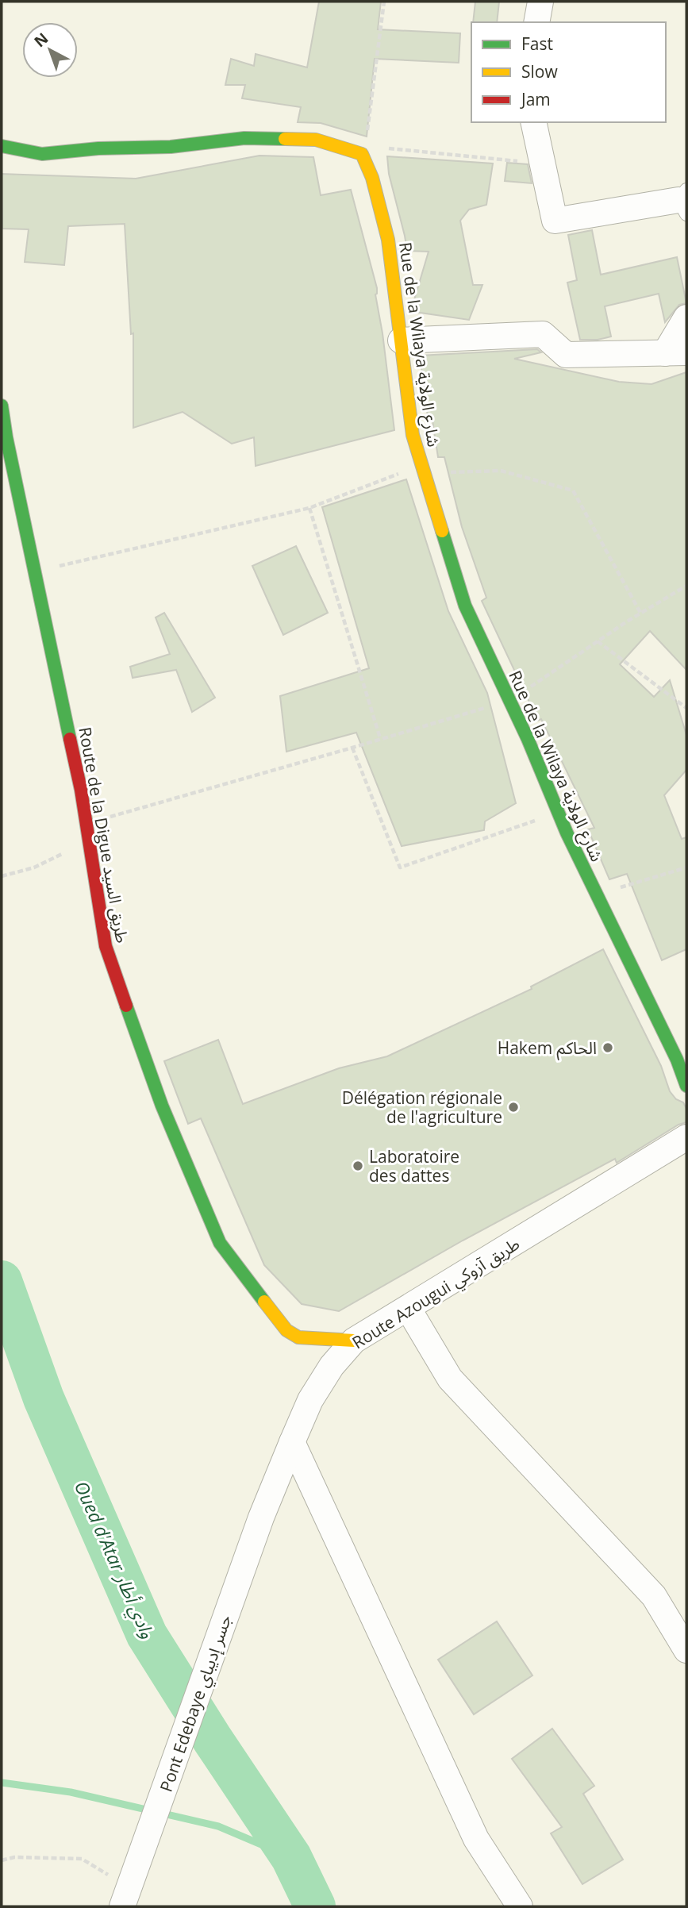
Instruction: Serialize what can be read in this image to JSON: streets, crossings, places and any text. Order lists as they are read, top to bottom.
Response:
{
  "streets": {
    "street": [
      "Rue de la Wilaya شارع الولاية",
      "Route de la Digue طريق السيد",
      "Route Azougui طريق آزوكي",
      "Pont Edebaye جسر إديباي"
    ]
  },
  "crossings": [
    ["Route de la Digue طريق السيد", "Route Azougui طريق آزوكي"],
    ["Route Azougui طريق آزوكي", "Pont Edebaye جسر إديباي"]
  ],
  "water": ["Oued d'Atar وادي أطار"],
  "places": ["Hakem الحاكم", "Délégation régionale de l'agriculture", "Laboratoire des dattes"],
  "legend": ["Fast", "Slow", "Jam"],
  "north": "top left"
}
